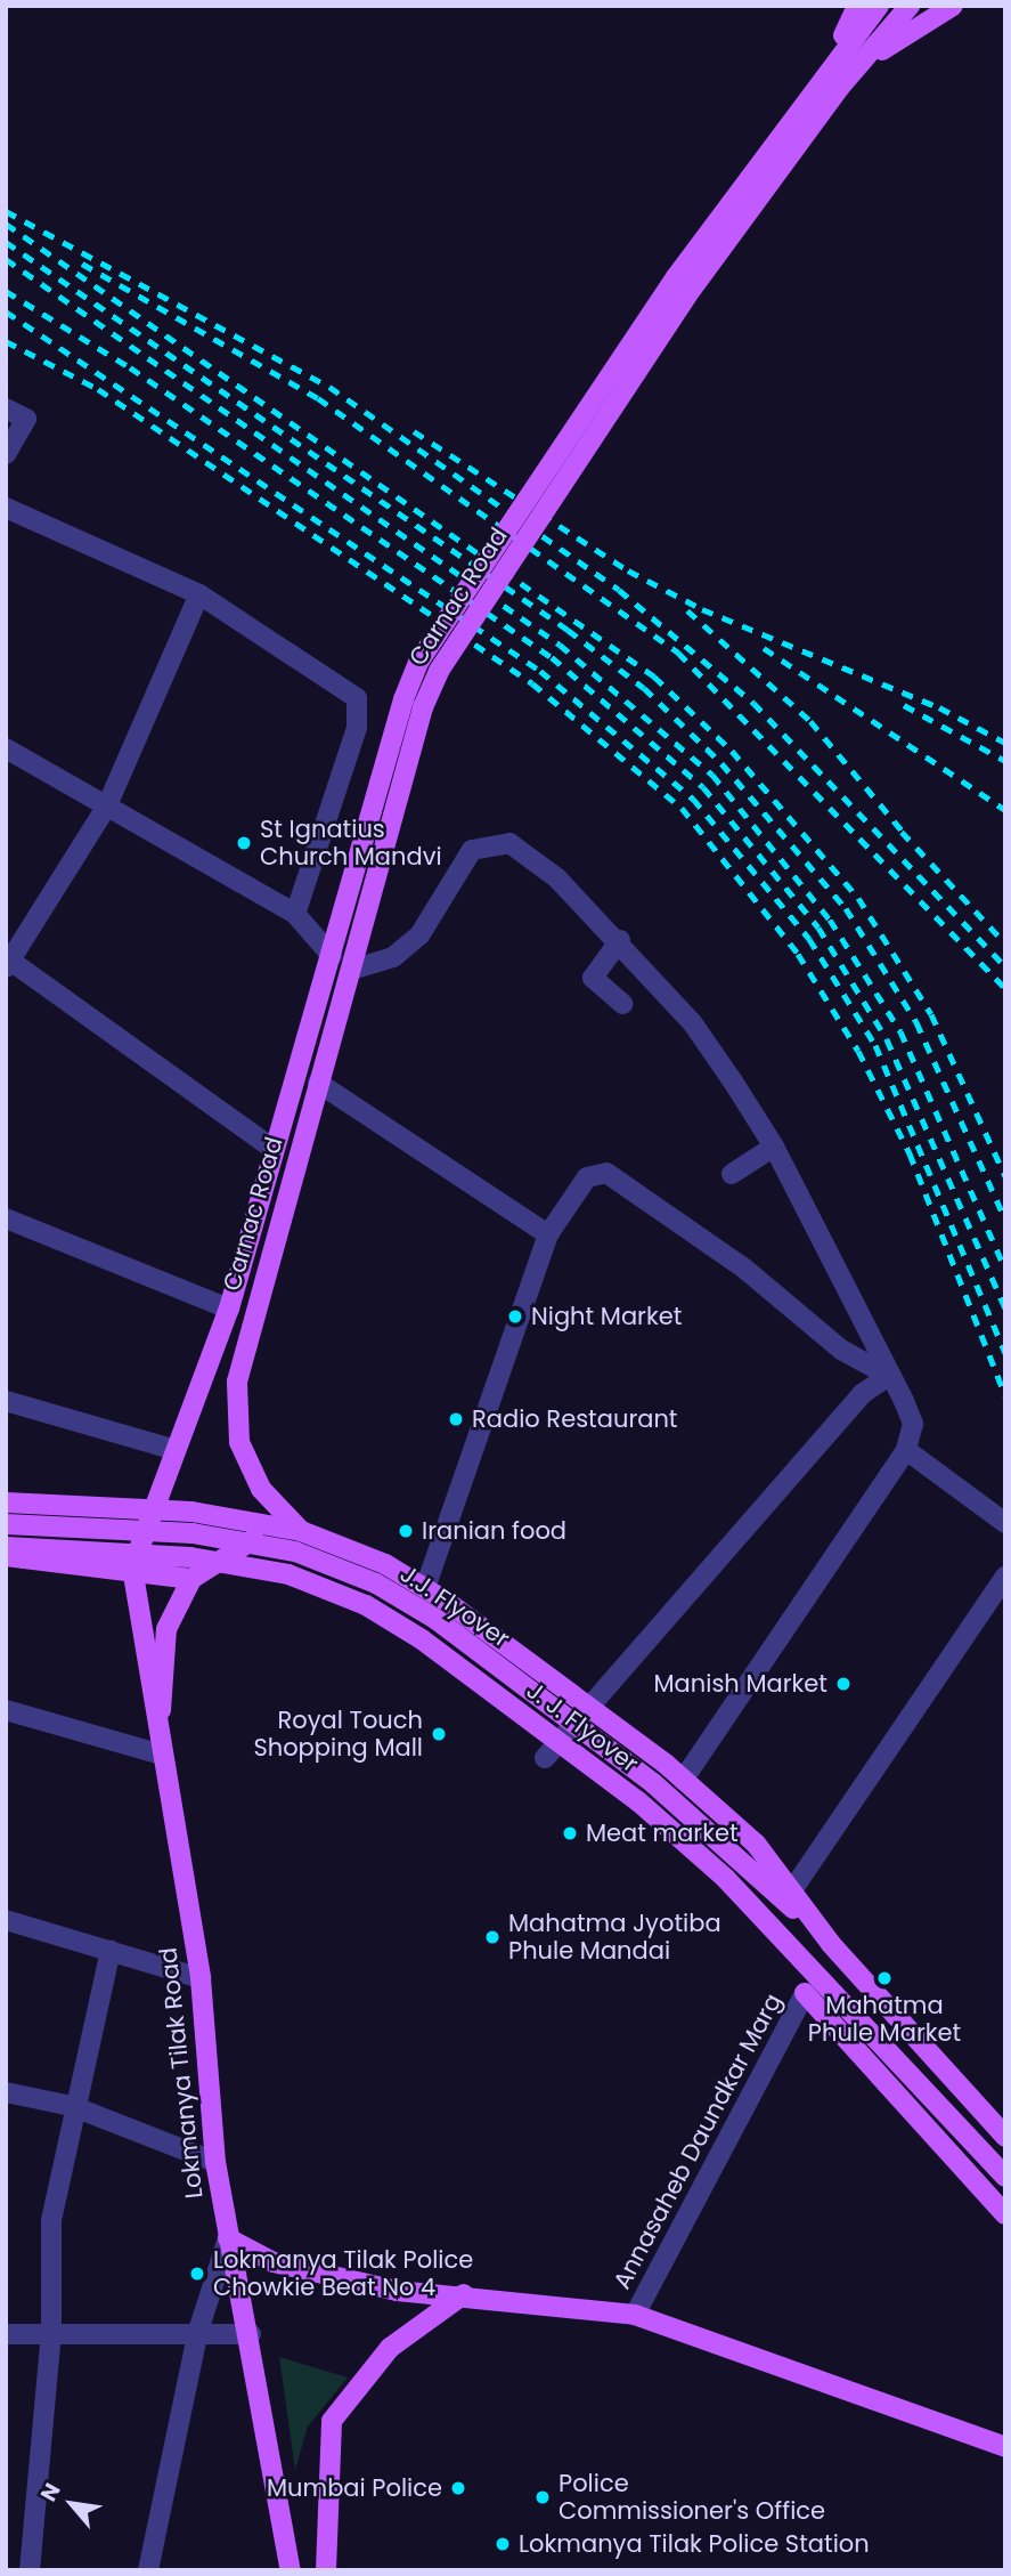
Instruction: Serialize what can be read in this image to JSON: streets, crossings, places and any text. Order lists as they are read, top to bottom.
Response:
{
  "streets": {
    "main road": [
      "Carnac Road",
      "J.J. Flyover",
      "J. J. Flyover",
      "Lokmanya Tilak Road"
    ],
    "street": ["Annasaheb Daundkar Marg"]
  },
  "crossings": [
    ["Carnac Road", "Lokmanya Tilak Road"]
  ],
  "places": [
    "St Ignatius Church Mandvi",
    "Night Market",
    "Radio Restaurant",
    "Iranian food",
    "Manish Market",
    "Royal Touch Shopping Mall",
    "Meat market",
    "Mahatma Jyotiba Phule Mandai",
    "Mahatma Phule Market",
    "Lokmanya Tilak Police Chowkie Beat No 4",
    "Mumbai Police",
    "Police Commissioner's Office",
    "Lokmanya Tilak Police Station"
  ],
  "north": "top left"
}
